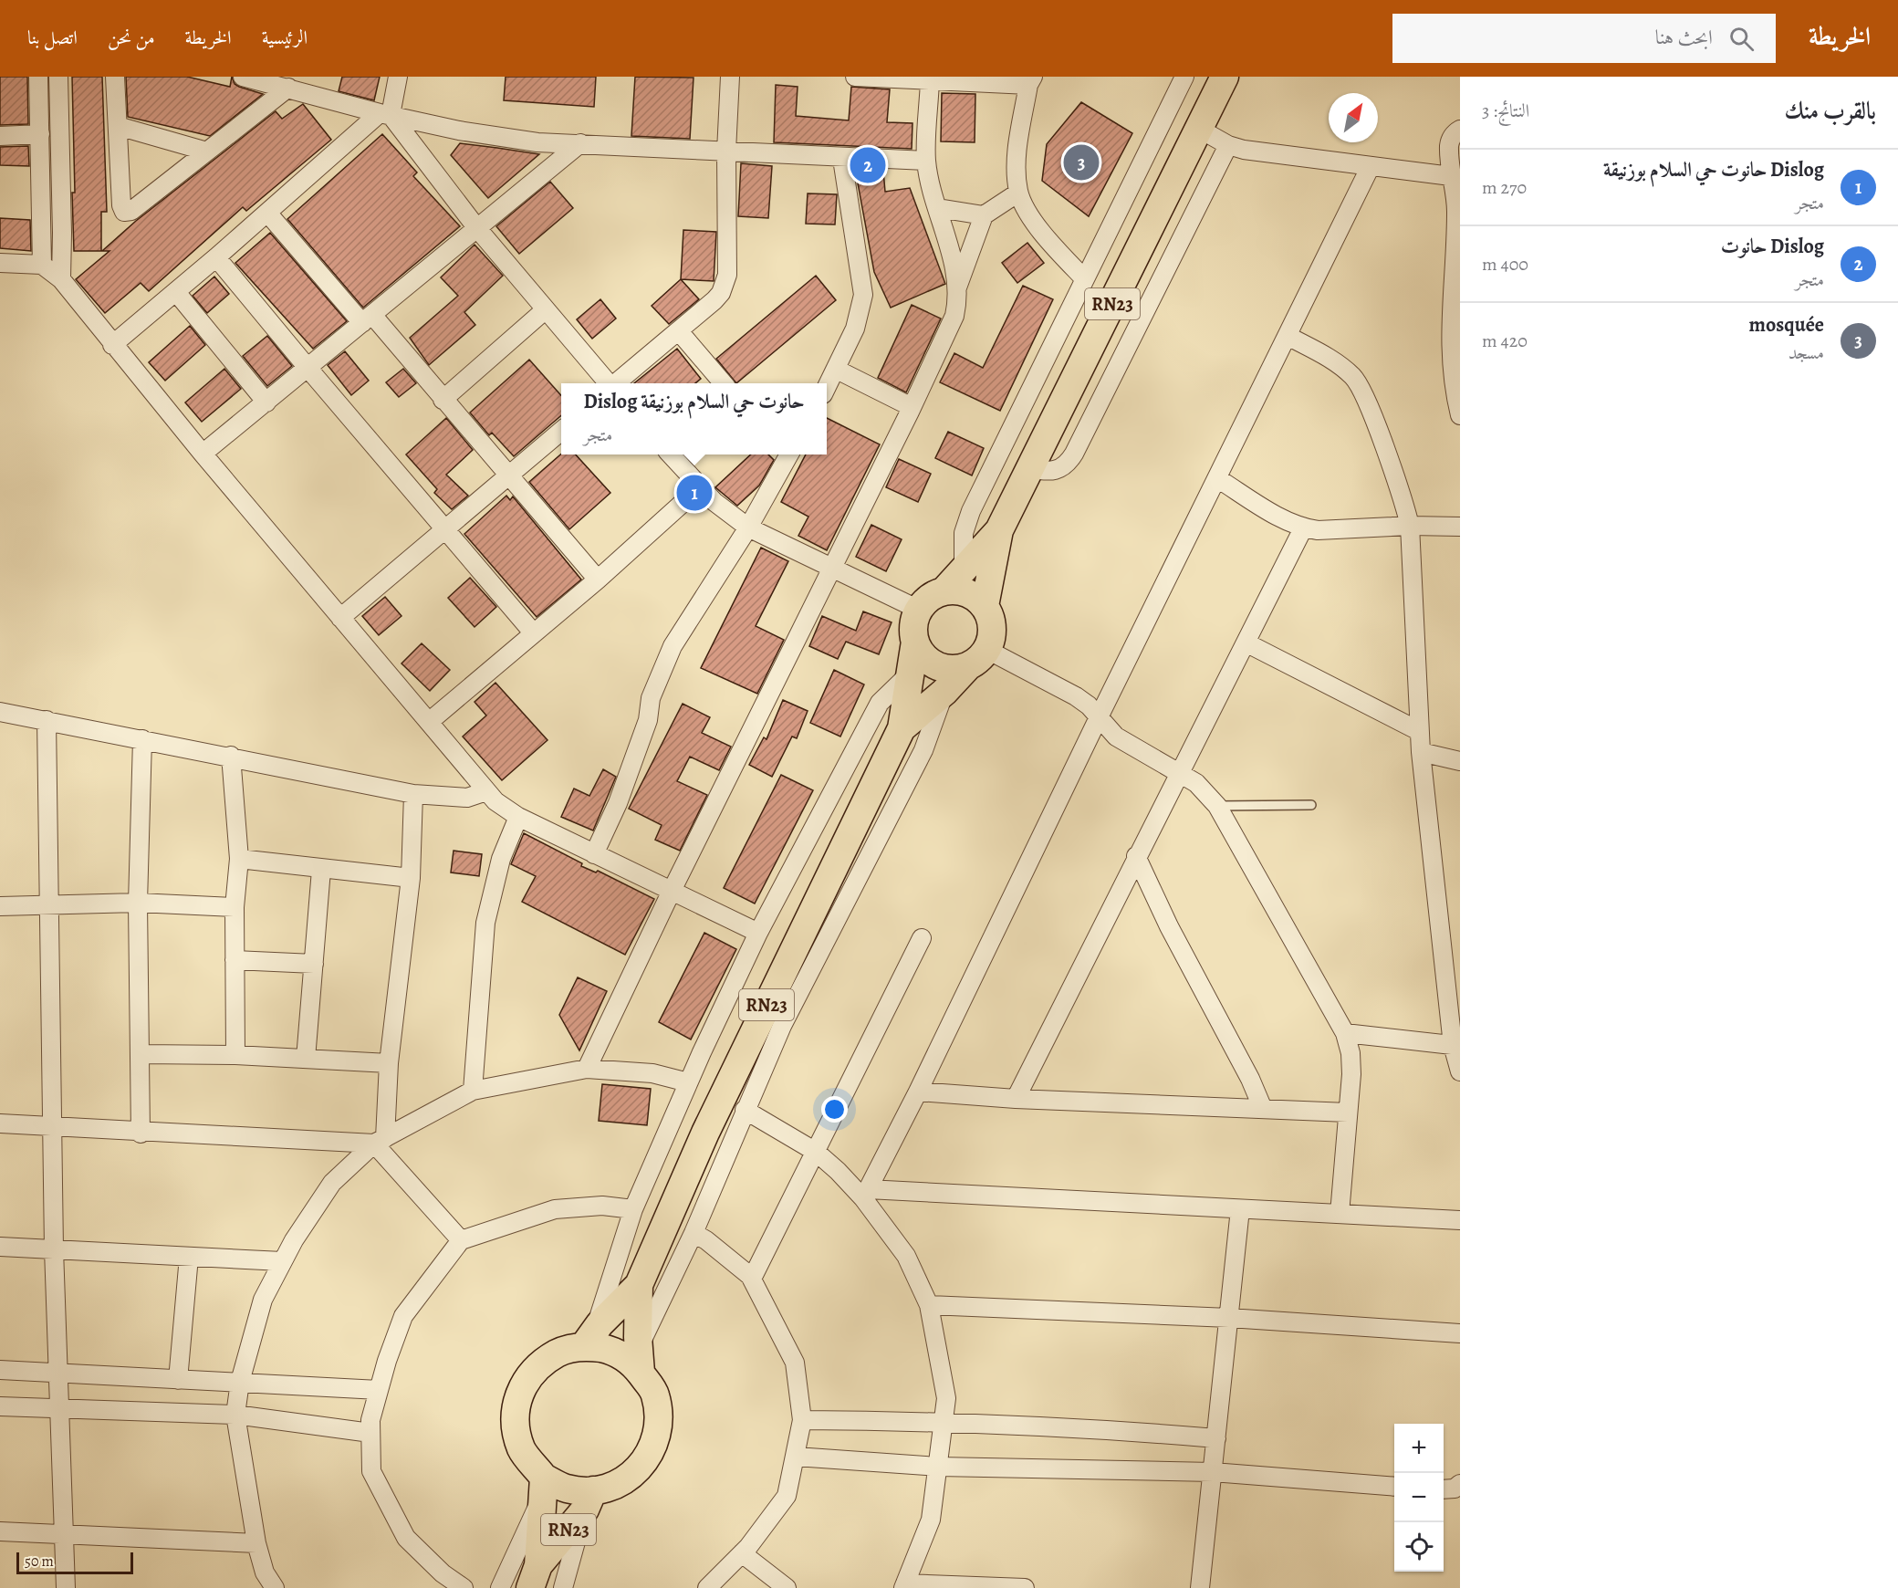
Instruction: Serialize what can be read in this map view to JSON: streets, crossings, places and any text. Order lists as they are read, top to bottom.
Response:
{
  "streets": {
    "main road": ["RN23"]
  },
  "scale_bar": "50 m",
  "north": "top right",
  "page": {
    "header": "الخريطة",
    "search": "ابحث هنا",
    "nav": [
      "الرئيسية",
      "الخريطة",
      "من نحن",
      "اتصل بنا"
    ],
    "heading": ["بالقرب منك", "النتائج: 3"],
    "pins": ["3", "2", "1"],
    "list": [
      {
        "mark": "1",
        "name": "Dislog حانوت حي السلام بوزنيقة",
        "note": "متجر",
        "value": "270 m"
      },
      {
        "mark": "2",
        "name": "Dislog حانوت",
        "note": "متجر",
        "value": "400 m"
      },
      {
        "mark": "3",
        "name": "mosquée",
        "note": "مسجد",
        "value": "420 m"
      }
    ],
    "popup": ["Dislog حانوت حي السلام بوزنيقة", "متجر"],
    "map_buttons": ["+", "−"],
    "scale": "50 m"
  }
}
